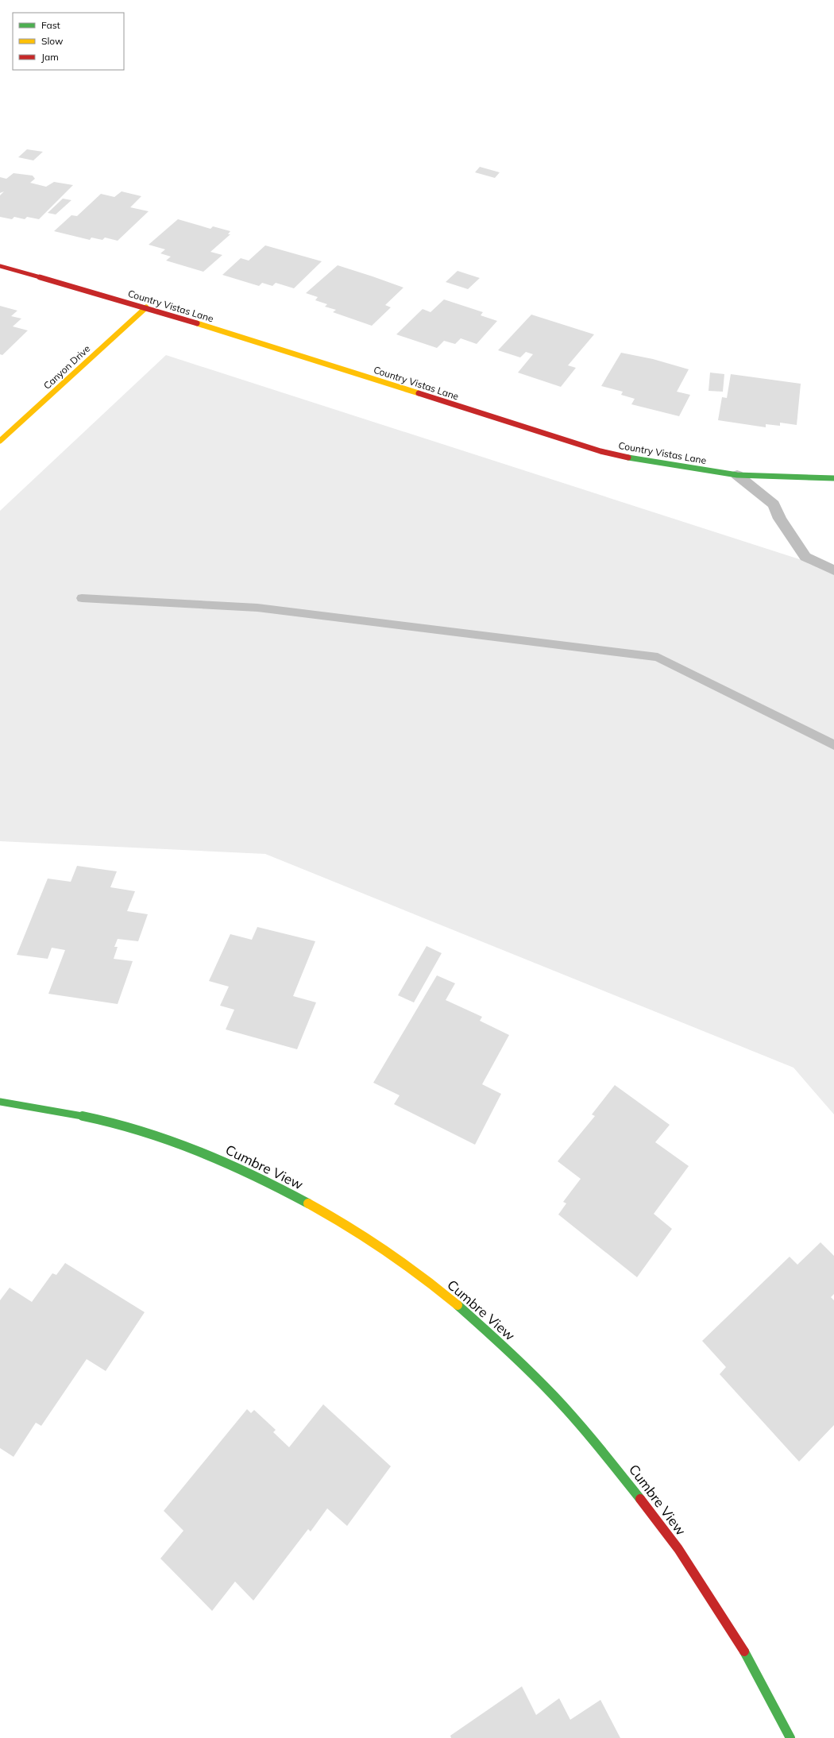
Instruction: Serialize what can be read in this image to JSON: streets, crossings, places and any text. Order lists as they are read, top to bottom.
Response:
{
  "streets": {
    "street": ["Country Vistas Lane", "Canyon Drive", "Cumbre View"]
  },
  "crossings": [
    ["Country Vistas Lane", "Canyon Drive"]
  ],
  "legend": ["Fast", "Slow", "Jam"]
}
